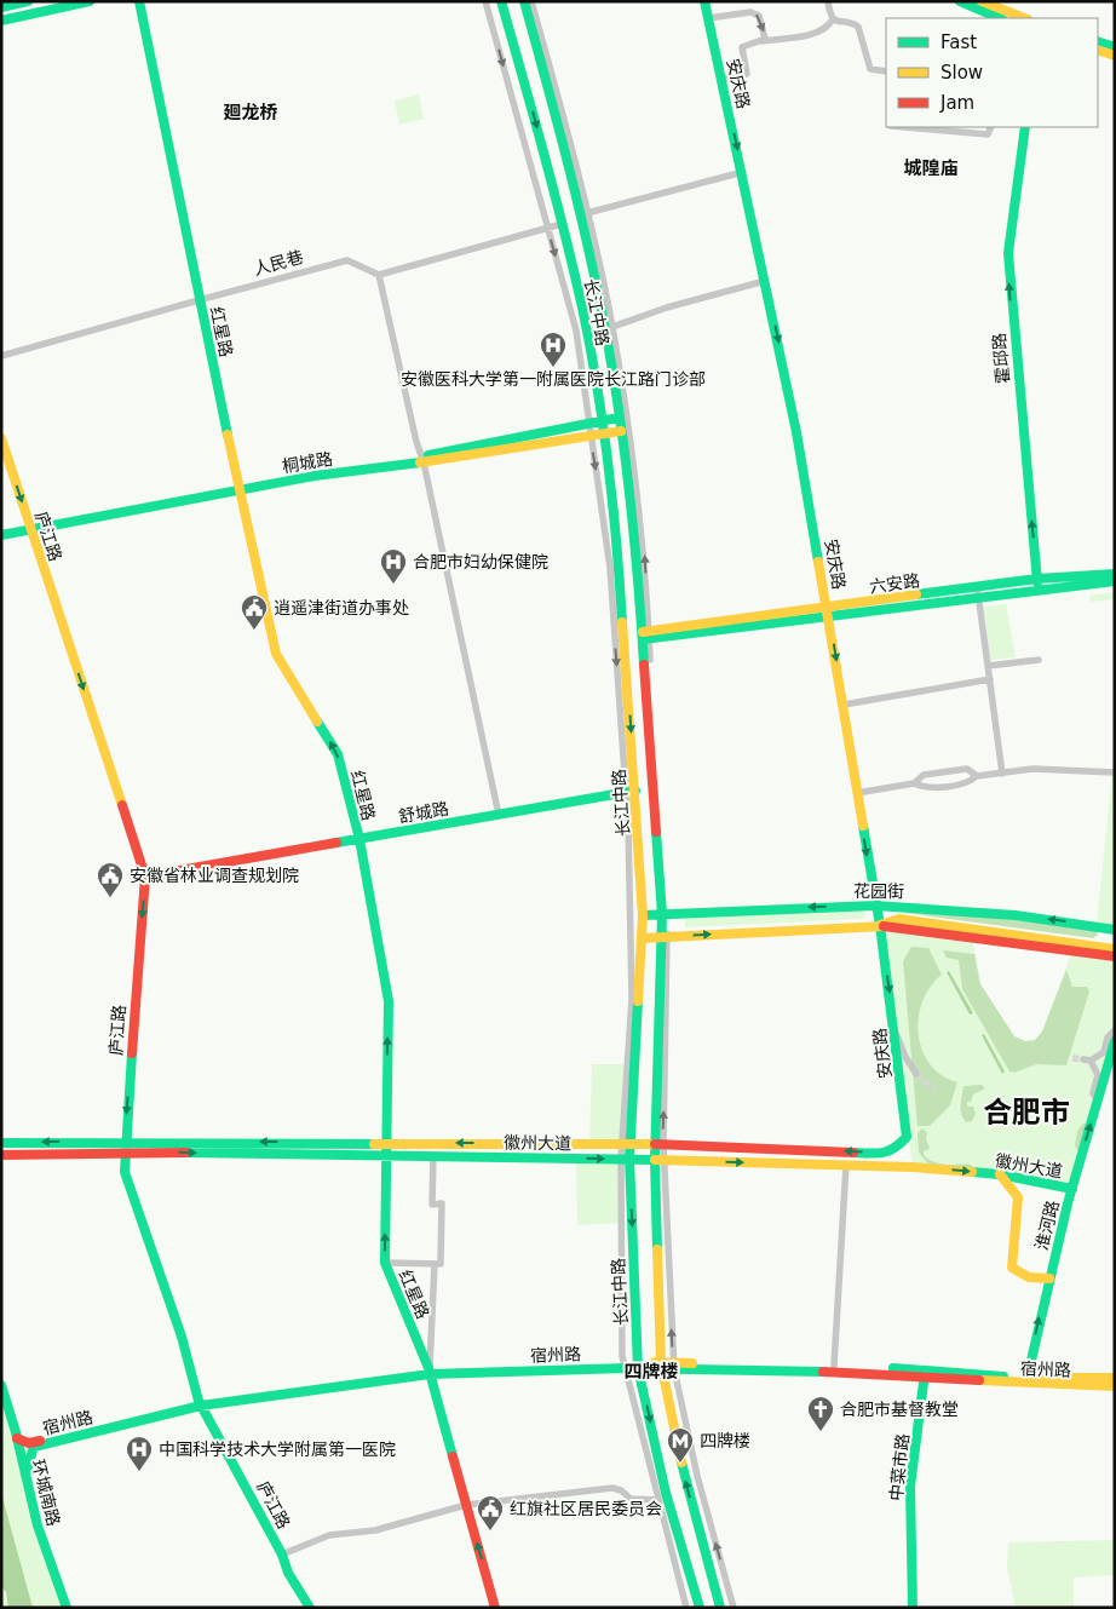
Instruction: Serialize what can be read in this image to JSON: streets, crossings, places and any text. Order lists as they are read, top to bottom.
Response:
{
  "streets": {
    "main road": [
      "安庆路",
      "长江中路",
      "红星路",
      "霍邱路",
      "桐城路",
      "庐江路",
      "六安路",
      "舒城路",
      "花园街",
      "徽州大道",
      "淮河路",
      "宿州路",
      "中菜市路",
      "环城南路"
    ],
    "street": ["人民巷"]
  },
  "crossings": [
    ["安庆路", "六安路"],
    ["安庆路", "花园街"],
    ["安庆路", "徽州大道"],
    ["人民巷", "红星路"],
    ["长江中路", "桐城路"],
    ["长江中路", "六安路"],
    ["长江中路", "舒城路"],
    ["长江中路", "花园街"],
    ["长江中路", "徽州大道"],
    ["长江中路", "宿州路"],
    ["红星路", "桐城路"],
    ["红星路", "舒城路"],
    ["红星路", "徽州大道"],
    ["红星路", "宿州路"],
    ["霍邱路", "六安路"],
    ["桐城路", "庐江路"],
    ["庐江路", "舒城路"],
    ["庐江路", "徽州大道"],
    ["庐江路", "宿州路"],
    ["徽州大道", "淮河路"],
    ["淮河路", "宿州路"],
    ["宿州路", "中菜市路"],
    ["宿州路", "环城南路"]
  ],
  "one_way": [
    "安庆路",
    "红星路",
    "霍邱路",
    "庐江路",
    "淮河路"
  ],
  "districts": [
    "廻龙桥",
    "城隍庙",
    "合肥市",
    "四牌楼"
  ],
  "places": {
    "hospital": ["安徽医科大学第一附属医院长江路门诊部", "合肥市妇幼保健院", "中国科学技术大学附属第一医院"],
    "public building": ["逍遥津街道办事处", "安徽省林业调查规划院", "红旗社区居民委员会"],
    "church": ["合肥市基督教堂"],
    "metro station": ["四牌楼"]
  },
  "legend": ["Fast", "Slow", "Jam"]
}
